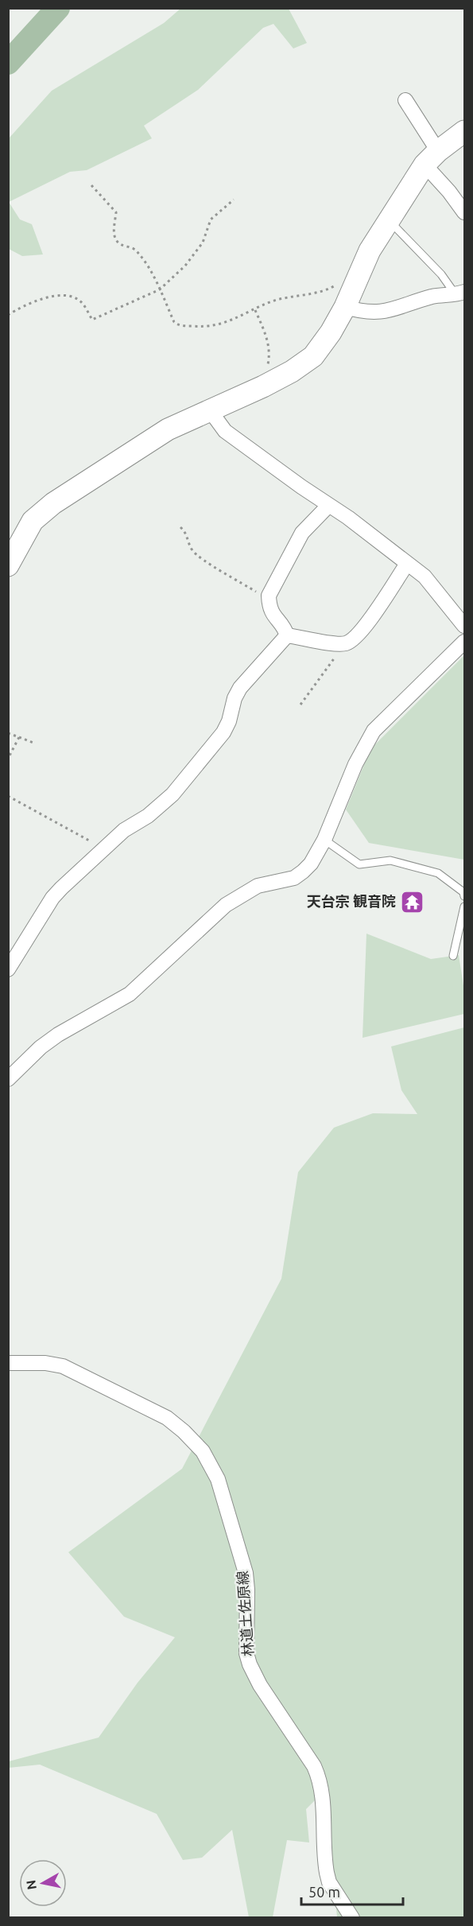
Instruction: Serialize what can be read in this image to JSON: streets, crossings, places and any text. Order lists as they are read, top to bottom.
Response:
{
  "streets": {
    "street": ["林道土佐原線"]
  },
  "places": {
    "temple": ["天台宗 観音院"]
  },
  "scale_bar": "50 m",
  "north": "left"
}
